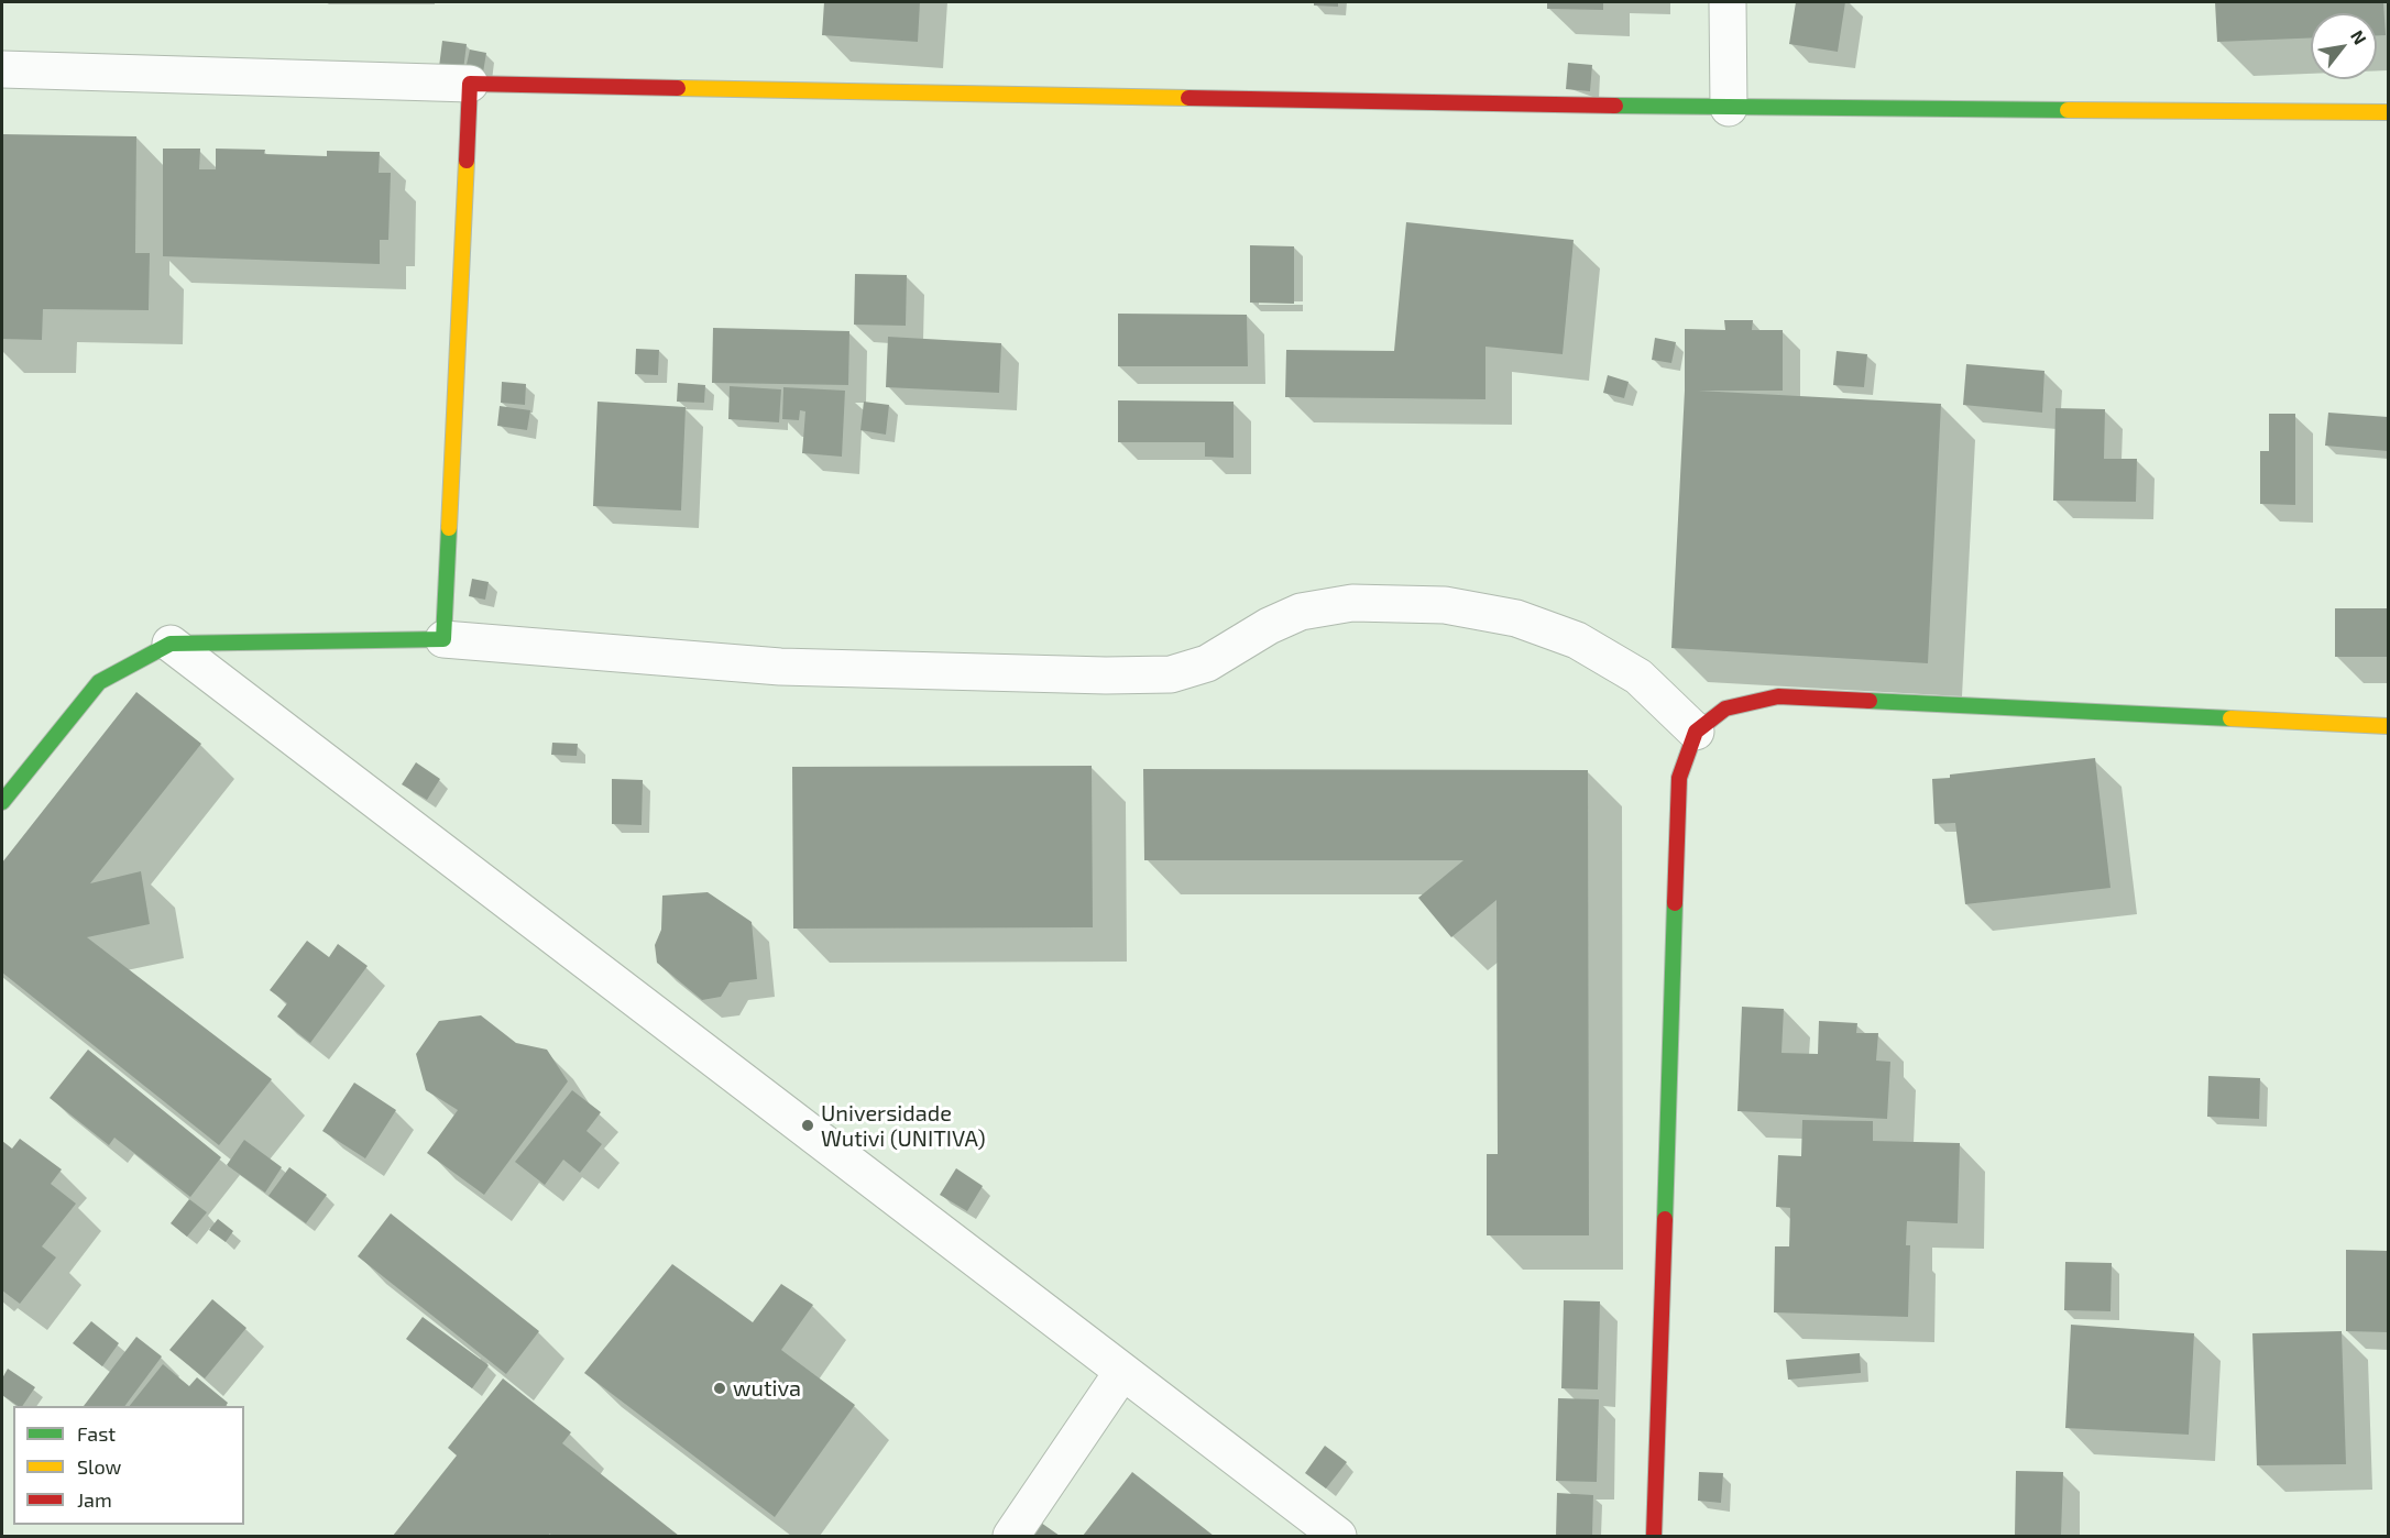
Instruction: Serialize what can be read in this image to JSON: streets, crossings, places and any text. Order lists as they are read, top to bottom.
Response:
{
  "places": ["Universidade Wutivi (UNITIVA)", "wutiva"],
  "legend": ["Fast", "Slow", "Jam"],
  "north": "top right"
}
